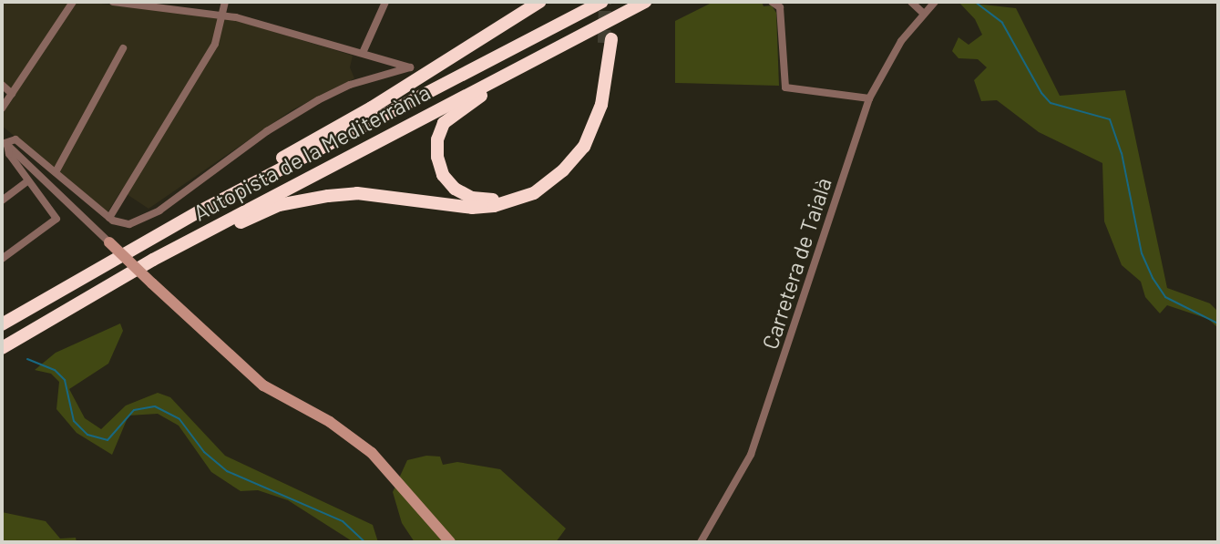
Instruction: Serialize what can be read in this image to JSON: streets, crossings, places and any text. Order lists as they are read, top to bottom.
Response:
{
  "streets": {
    "highway": ["Autopista de la Mediterrània"],
    "street": ["Carretera de Taialà"]
  }
}
